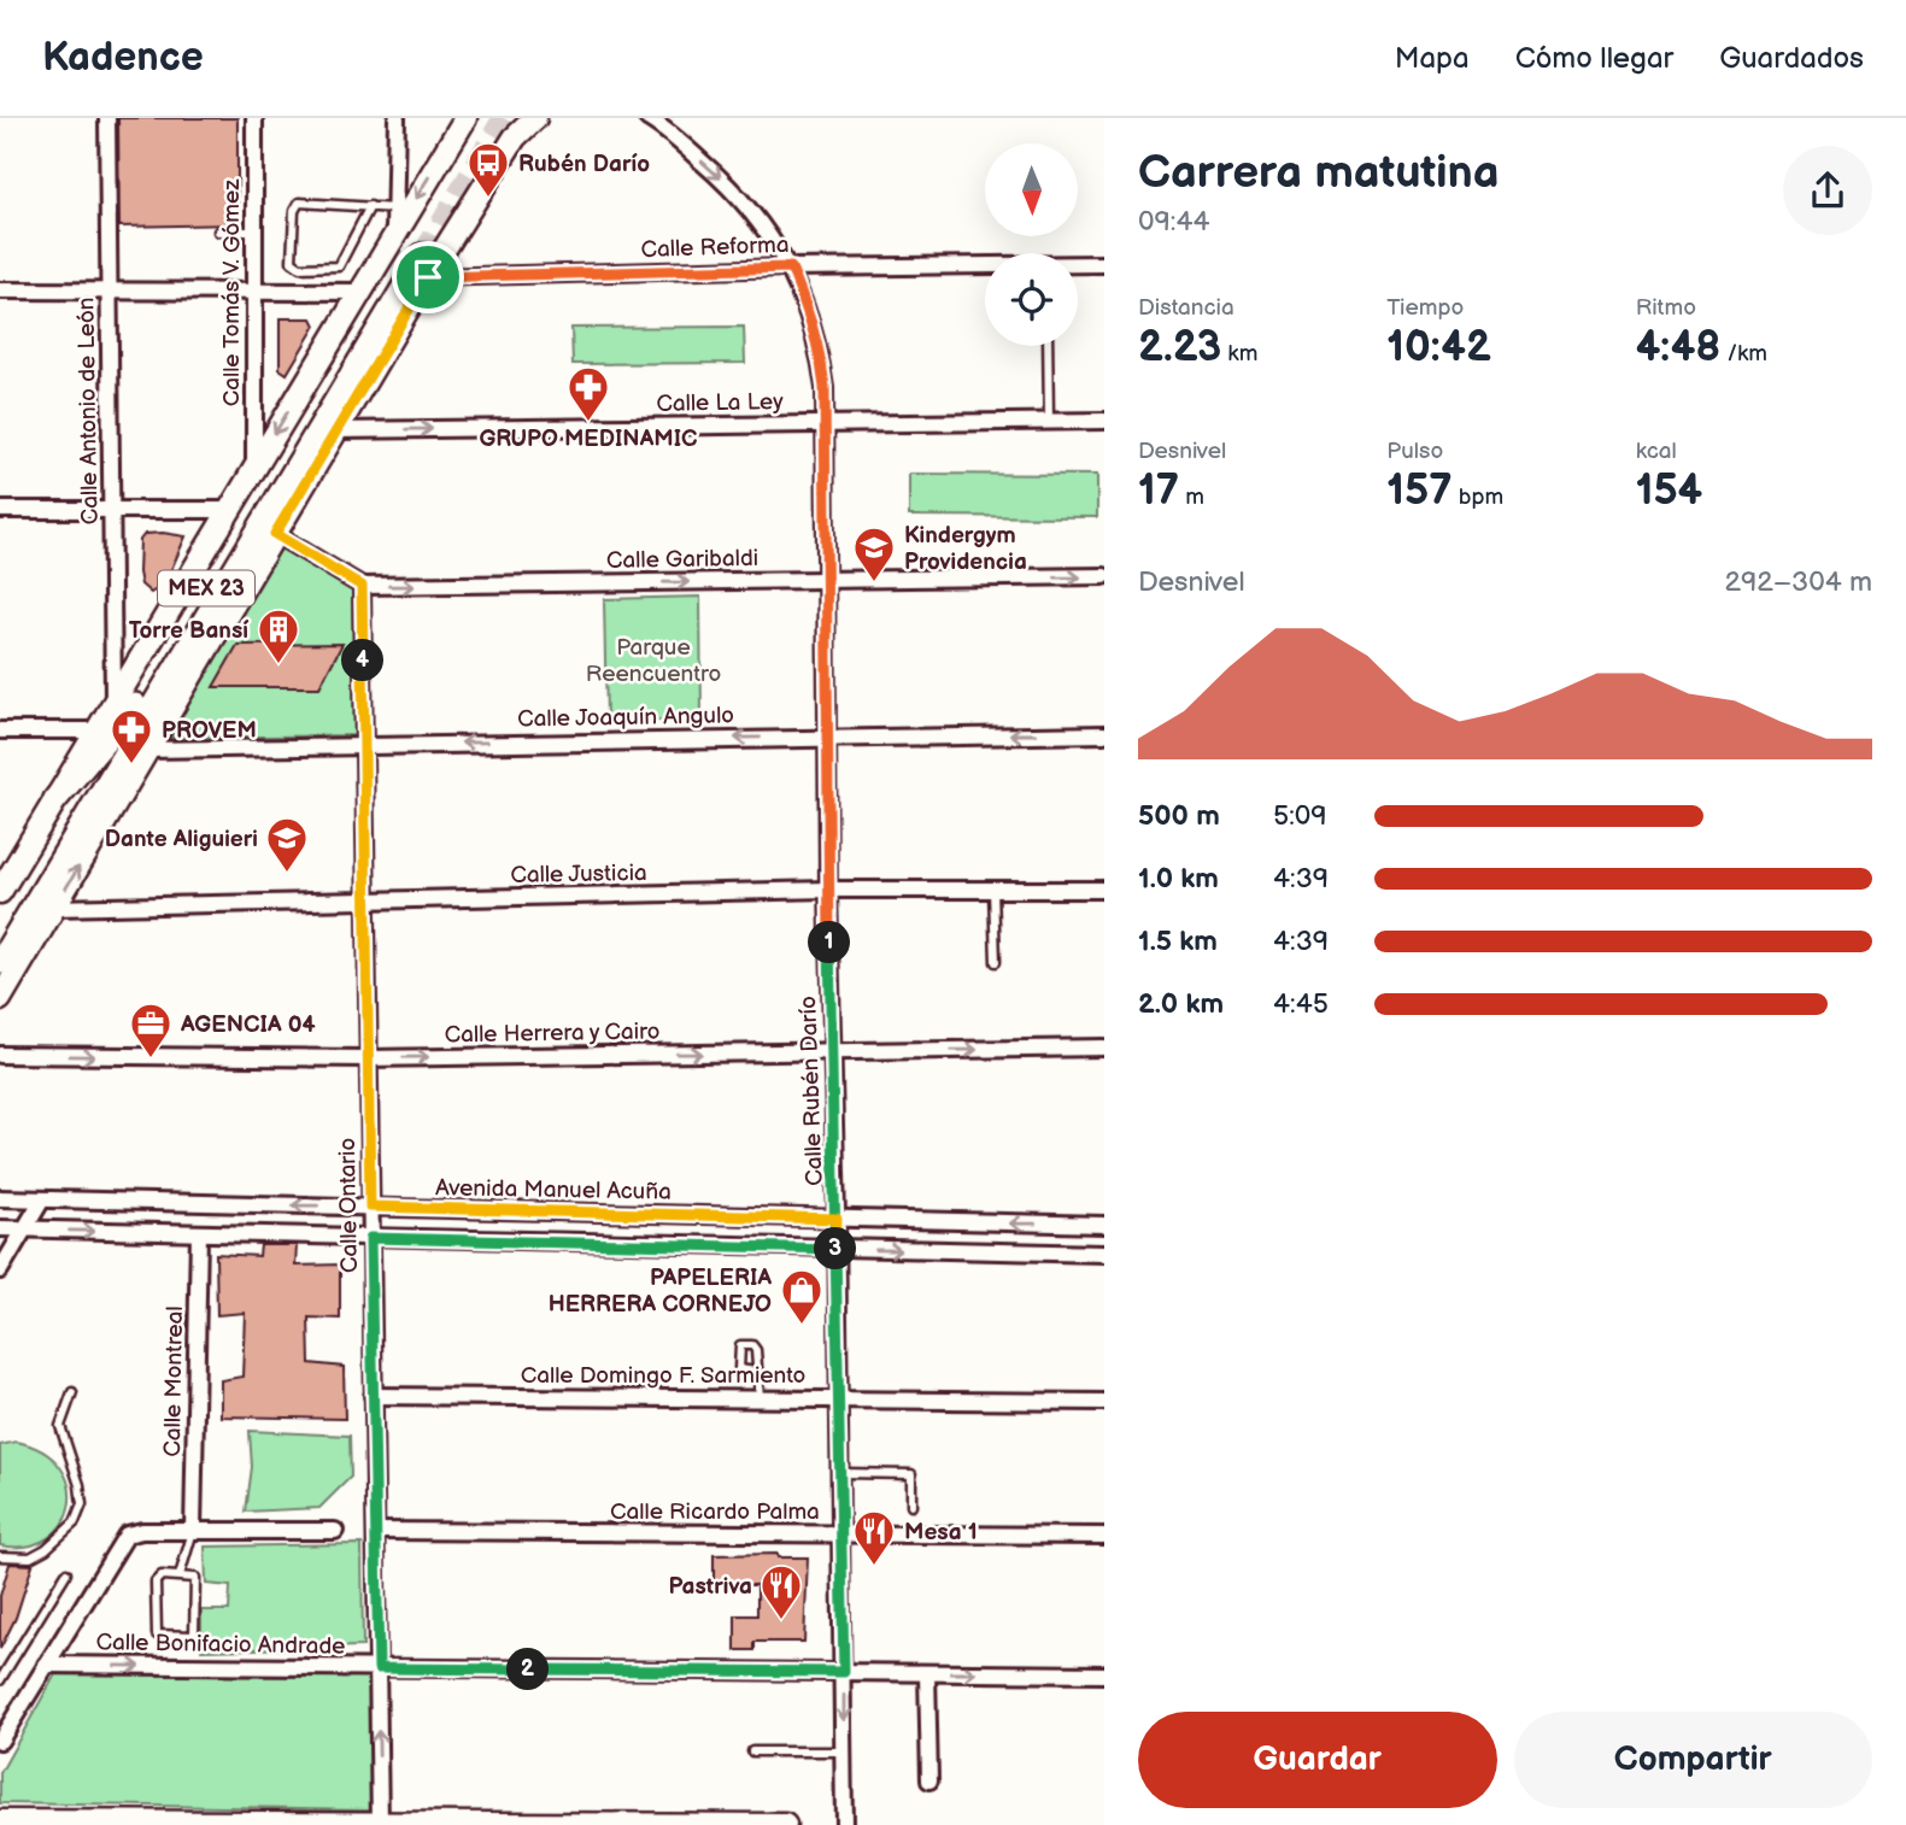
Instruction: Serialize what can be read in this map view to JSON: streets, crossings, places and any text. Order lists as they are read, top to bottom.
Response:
{
  "streets": {
    "main road": ["MEX 23"],
    "street": [
      "Calle Reforma",
      "Calle Tomás V. Gómez",
      "Calle La Ley",
      "Calle Antonio de León",
      "Calle Garibaldi",
      "Calle Joaquín Angulo",
      "Calle Justicia",
      "Calle Herrera y Cairo",
      "Calle Rubén Darío",
      "Avenida Manuel Acuña",
      "Calle Ontario",
      "Calle Domingo F. Sarmiento",
      "Calle Montreal",
      "Calle Ricardo Palma",
      "Calle Bonifacio Andrade"
    ]
  },
  "crossings": [
    ["Calle Reforma", "MEX 23"],
    ["Calle Reforma", "Calle Rubén Darío"],
    ["Calle La Ley", "Calle Rubén Darío"],
    ["Calle Antonio de León", "MEX 23"],
    ["Calle Garibaldi", "Calle Rubén Darío"],
    ["Calle Garibaldi", "Calle Ontario"],
    ["Calle Joaquín Angulo", "Calle Rubén Darío"],
    ["Calle Joaquín Angulo", "Calle Ontario"],
    ["Calle Justicia", "Calle Rubén Darío"],
    ["Calle Justicia", "Calle Ontario"],
    ["Calle Herrera y Cairo", "Calle Rubén Darío"],
    ["Calle Herrera y Cairo", "Calle Ontario"],
    ["Calle Rubén Darío", "Avenida Manuel Acuña"],
    ["Calle Rubén Darío", "Calle Domingo F. Sarmiento"],
    ["Calle Rubén Darío", "Calle Ricardo Palma"],
    ["Calle Rubén Darío", "Calle Bonifacio Andrade"],
    ["Avenida Manuel Acuña", "Calle Ontario"],
    ["Calle Ontario", "Calle Domingo F. Sarmiento"],
    ["Calle Ontario", "Calle Ricardo Palma"],
    ["Calle Ontario", "Calle Bonifacio Andrade"]
  ],
  "one_way": [
    "Calle La Ley",
    "Calle Garibaldi",
    "Calle Joaquín Angulo",
    "Calle Herrera y Cairo",
    "Calle Bonifacio Andrade"
  ],
  "parks": ["Parque Reencuentro"],
  "places": {
    "bus stop": ["Rubén Darío"],
    "pharmacy": ["GRUPO MEDINAMIC", "PROVEM"],
    "school or university": ["Kindergym Providencia", "Dante Aliguieri"],
    "building": ["Torre Bansí"],
    "office": ["AGENCIA 04"],
    "shop": ["PAPELERIA HERRERA CORNEJO"],
    "restaurant": ["Mesa 1", "Pastriva"]
  },
  "north": "bottom",
  "page": {
    "header": "Kadence",
    "nav": ["Mapa", "Cómo llegar", "Guardados"],
    "heading": ["Carrera matutina", "09:44"],
    "stats": [
      ["Distancia", "2.23 km"],
      ["Tiempo", "10:42"],
      ["Ritmo", "4:48 /km"],
      ["Desnivel", "17 m"],
      ["Pulso", "157 bpm"],
      ["kcal", "154"]
    ],
    "chart": ["Desnivel", "292–304 m"],
    "pins": [
      "4",
      "1",
      "3",
      "2"
    ],
    "list": [
      {
        "name": "500 m",
        "note": "5:09"
      },
      {
        "name": "1.0 km",
        "note": "4:39"
      },
      {
        "name": "1.5 km",
        "note": "4:39"
      },
      {
        "name": "2.0 km",
        "note": "4:45"
      }
    ],
    "buttons": ["Guardar", "Compartir"]
  }
}
